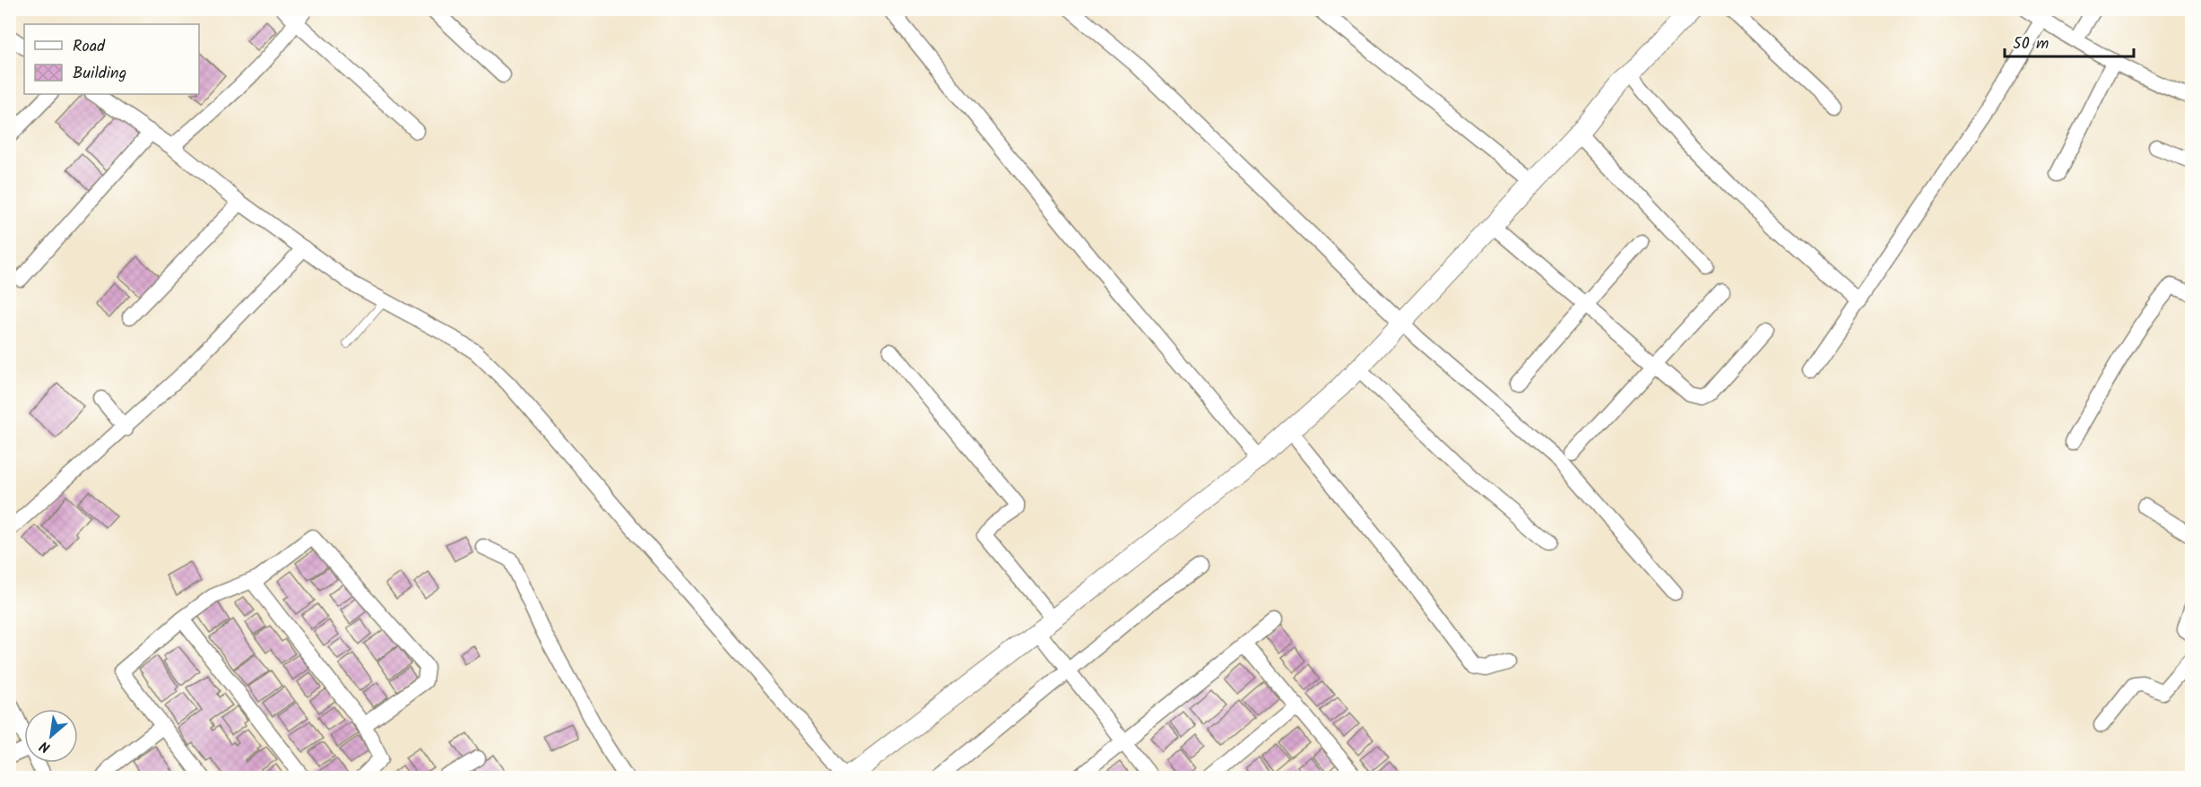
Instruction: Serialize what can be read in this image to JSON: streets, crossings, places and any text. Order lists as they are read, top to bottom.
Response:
{
  "legend": ["Road", "Building"],
  "scale_bar": "50 m",
  "north": "bottom left"
}
